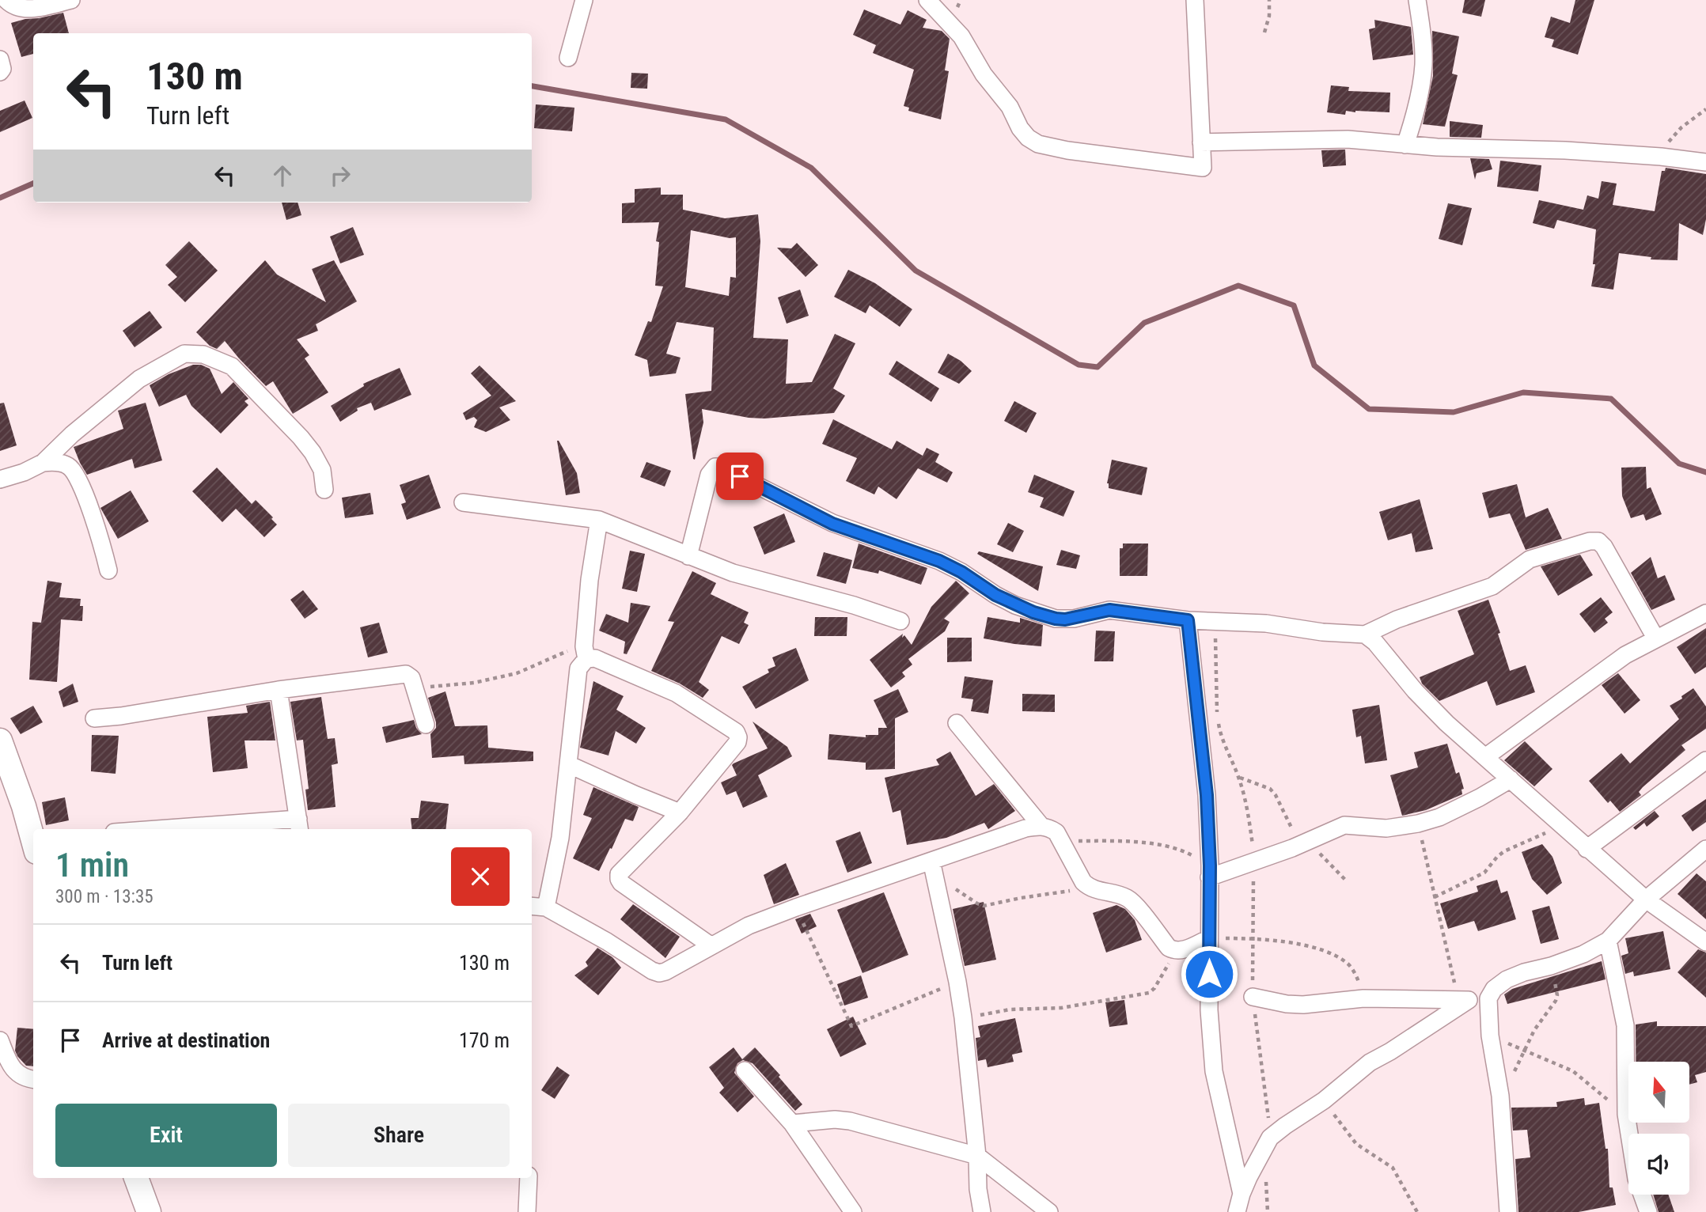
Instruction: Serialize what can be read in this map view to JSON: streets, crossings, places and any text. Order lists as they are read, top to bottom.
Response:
{
  "north": "top",
  "page": {
    "turn": ["130 m", "Turn left"],
    "heading": ["1 min", "300 m · 13:35"],
    "list": [
      {
        "name": "Turn left",
        "value": "130 m"
      },
      {
        "name": "Arrive at destination",
        "value": "170 m"
      }
    ],
    "buttons": ["Exit", "Share"]
  }
}
